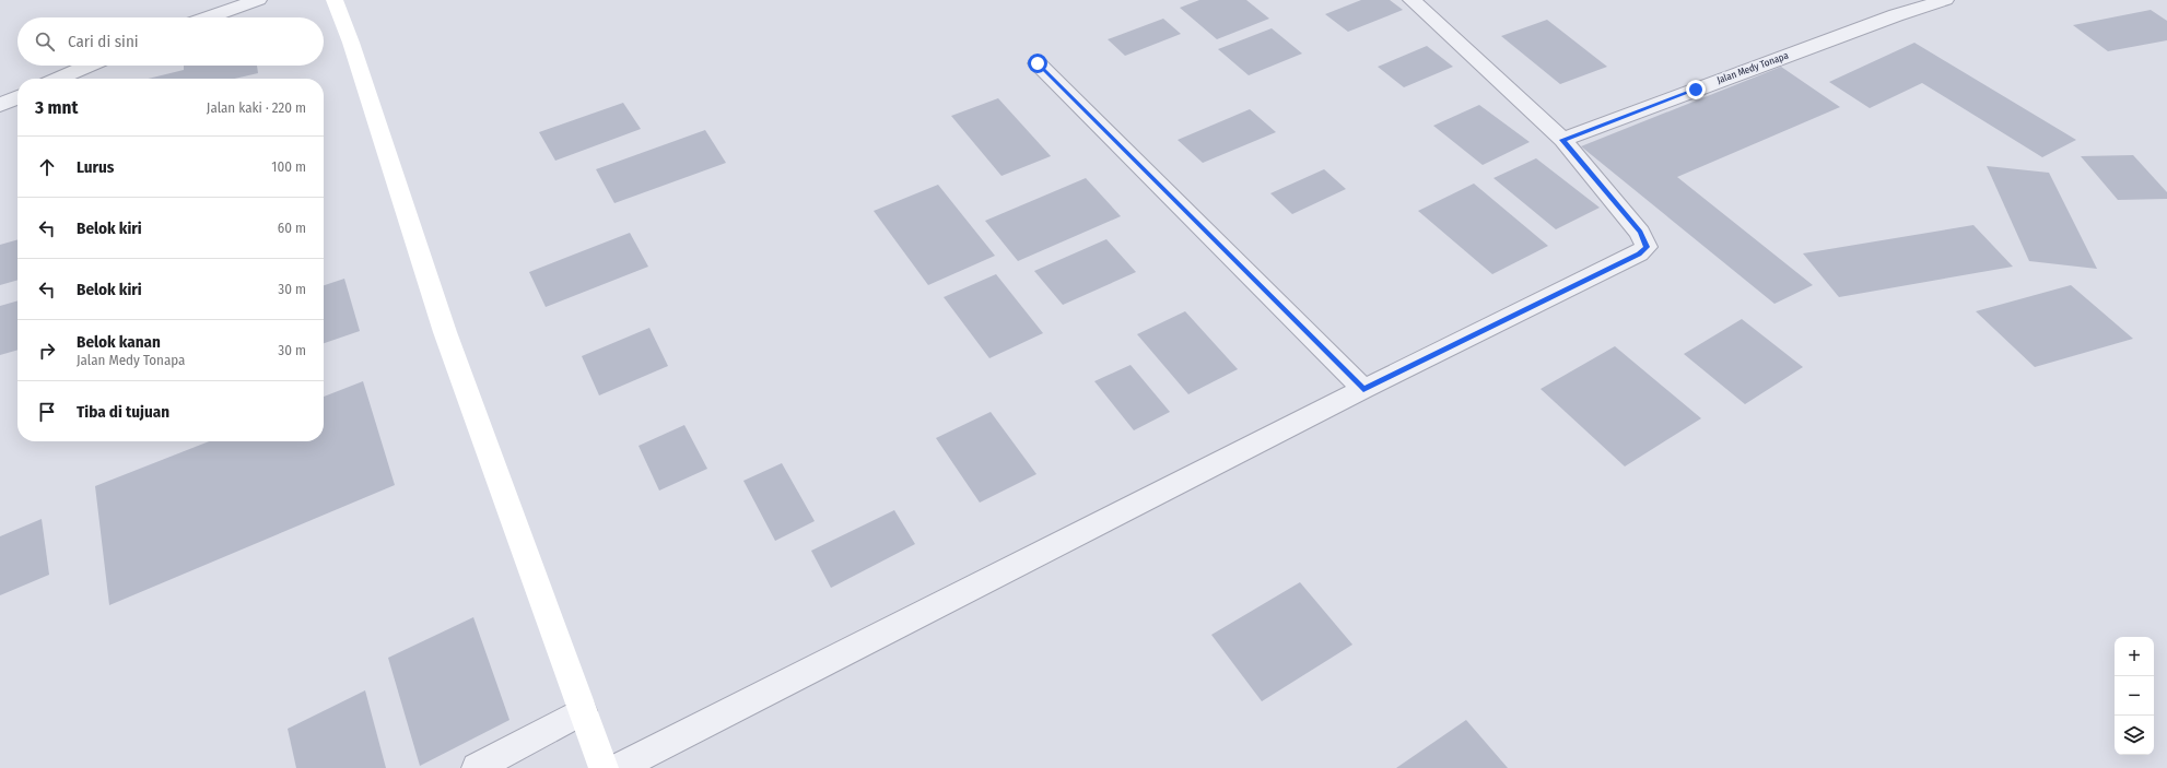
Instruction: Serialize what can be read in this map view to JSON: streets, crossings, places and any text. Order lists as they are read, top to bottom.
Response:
{
  "streets": {
    "street": ["Jalan Medy Tonapa"]
  },
  "page": {
    "search": "Cari di sini",
    "heading": ["3 mnt", "Jalan kaki · 220 m"],
    "list": [
      ["Lurus", "100 m"],
      ["Belok kiri", "60 m"],
      ["Belok kiri", "30 m"],
      ["Belok kanan", "Jalan Medy Tonapa", "30 m"],
      "Tiba di tujuan"
    ],
    "map_buttons": ["+", "−"]
  }
}
